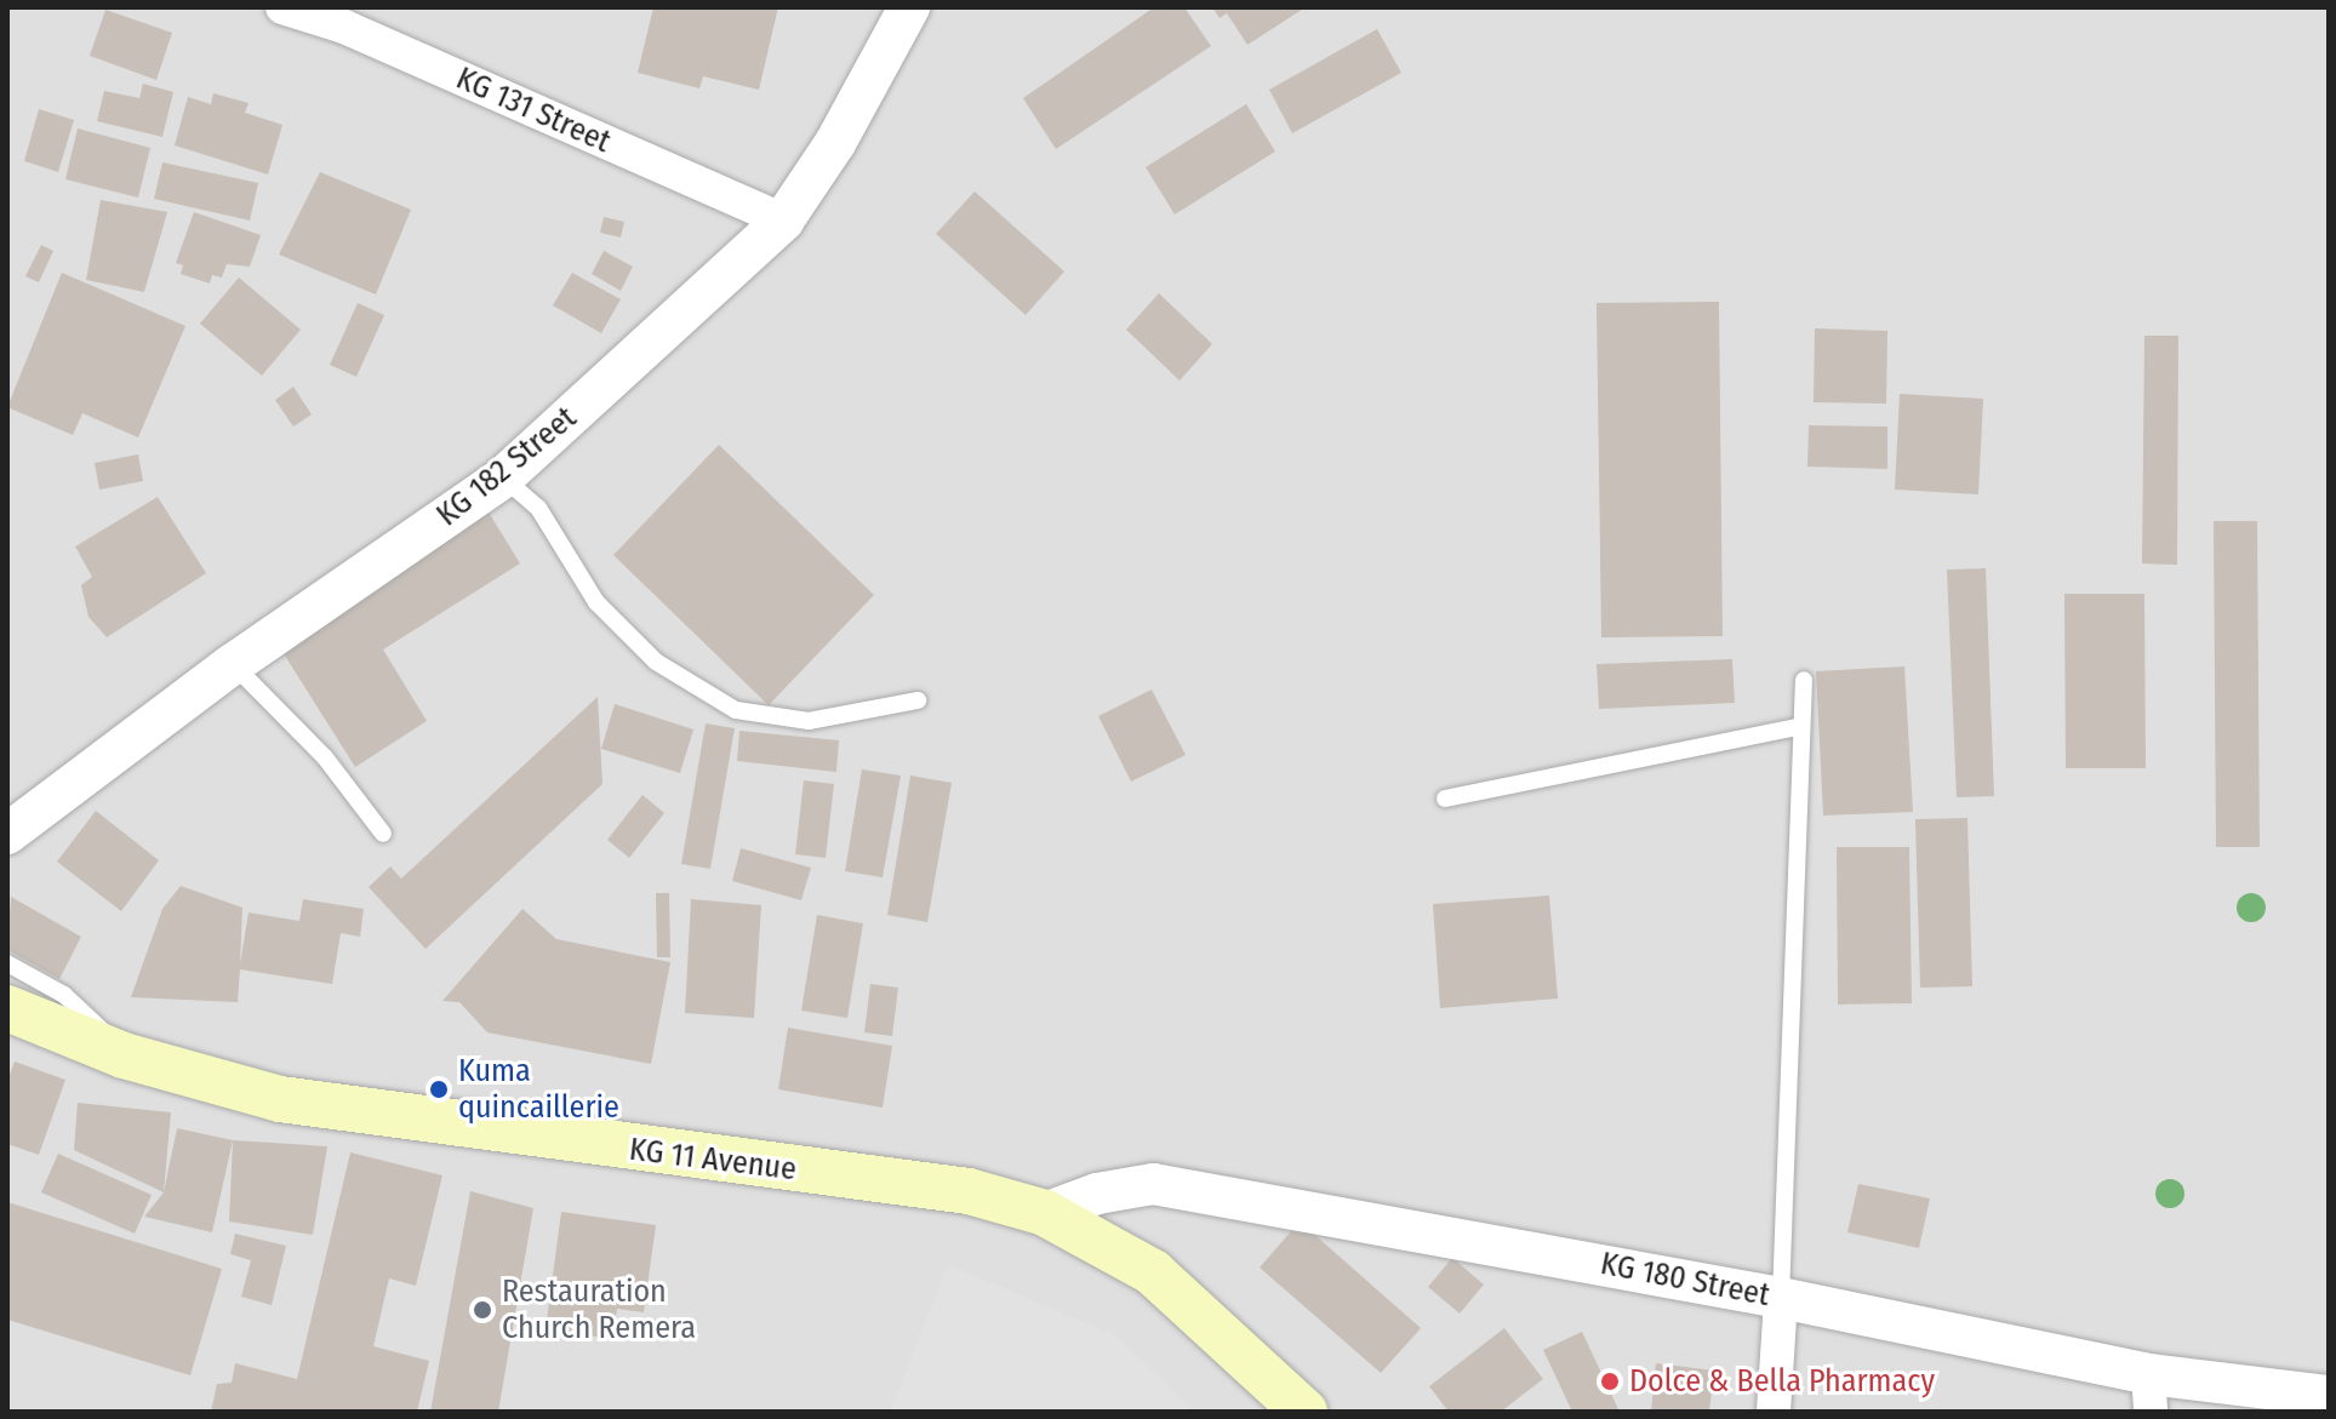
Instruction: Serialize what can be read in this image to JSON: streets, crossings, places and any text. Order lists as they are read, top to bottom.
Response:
{
  "streets": {
    "main road": ["KG 11 Avenue"],
    "street": ["KG 131 Street", "KG 182 Street", "KG 180 Street"]
  },
  "crossings": [
    ["KG 131 Street", "KG 182 Street"],
    ["KG 11 Avenue", "KG 180 Street"]
  ],
  "places": ["Kuma quincaillerie", "Restauration Church Remera", "Dolce & Bella Pharmacy"]
}
